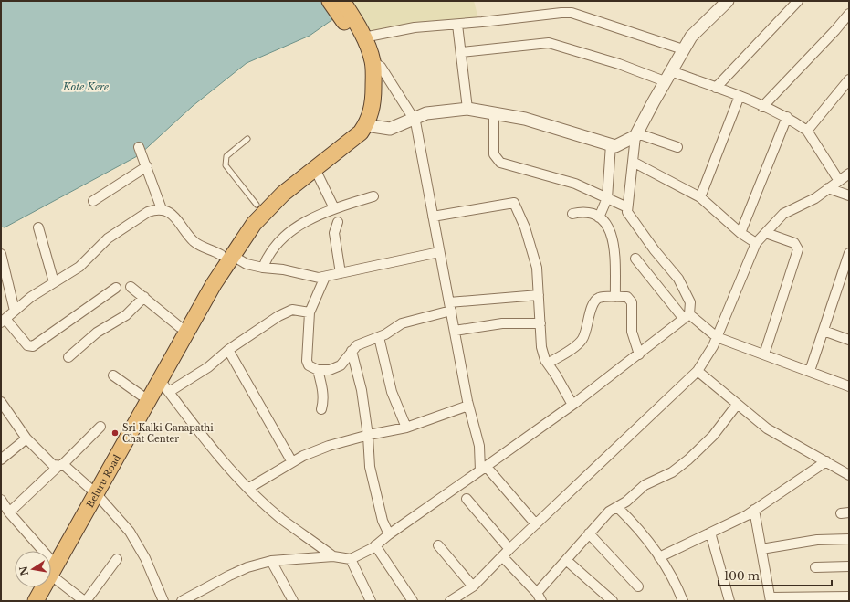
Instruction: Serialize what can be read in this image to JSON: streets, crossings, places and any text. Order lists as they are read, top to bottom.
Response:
{
  "streets": {
    "highway": ["Beluru Road"]
  },
  "water": ["Kote Kere"],
  "places": ["Sri Kalki Ganapathi Chat Center"],
  "scale_bar": "100 m",
  "north": "left"
}
